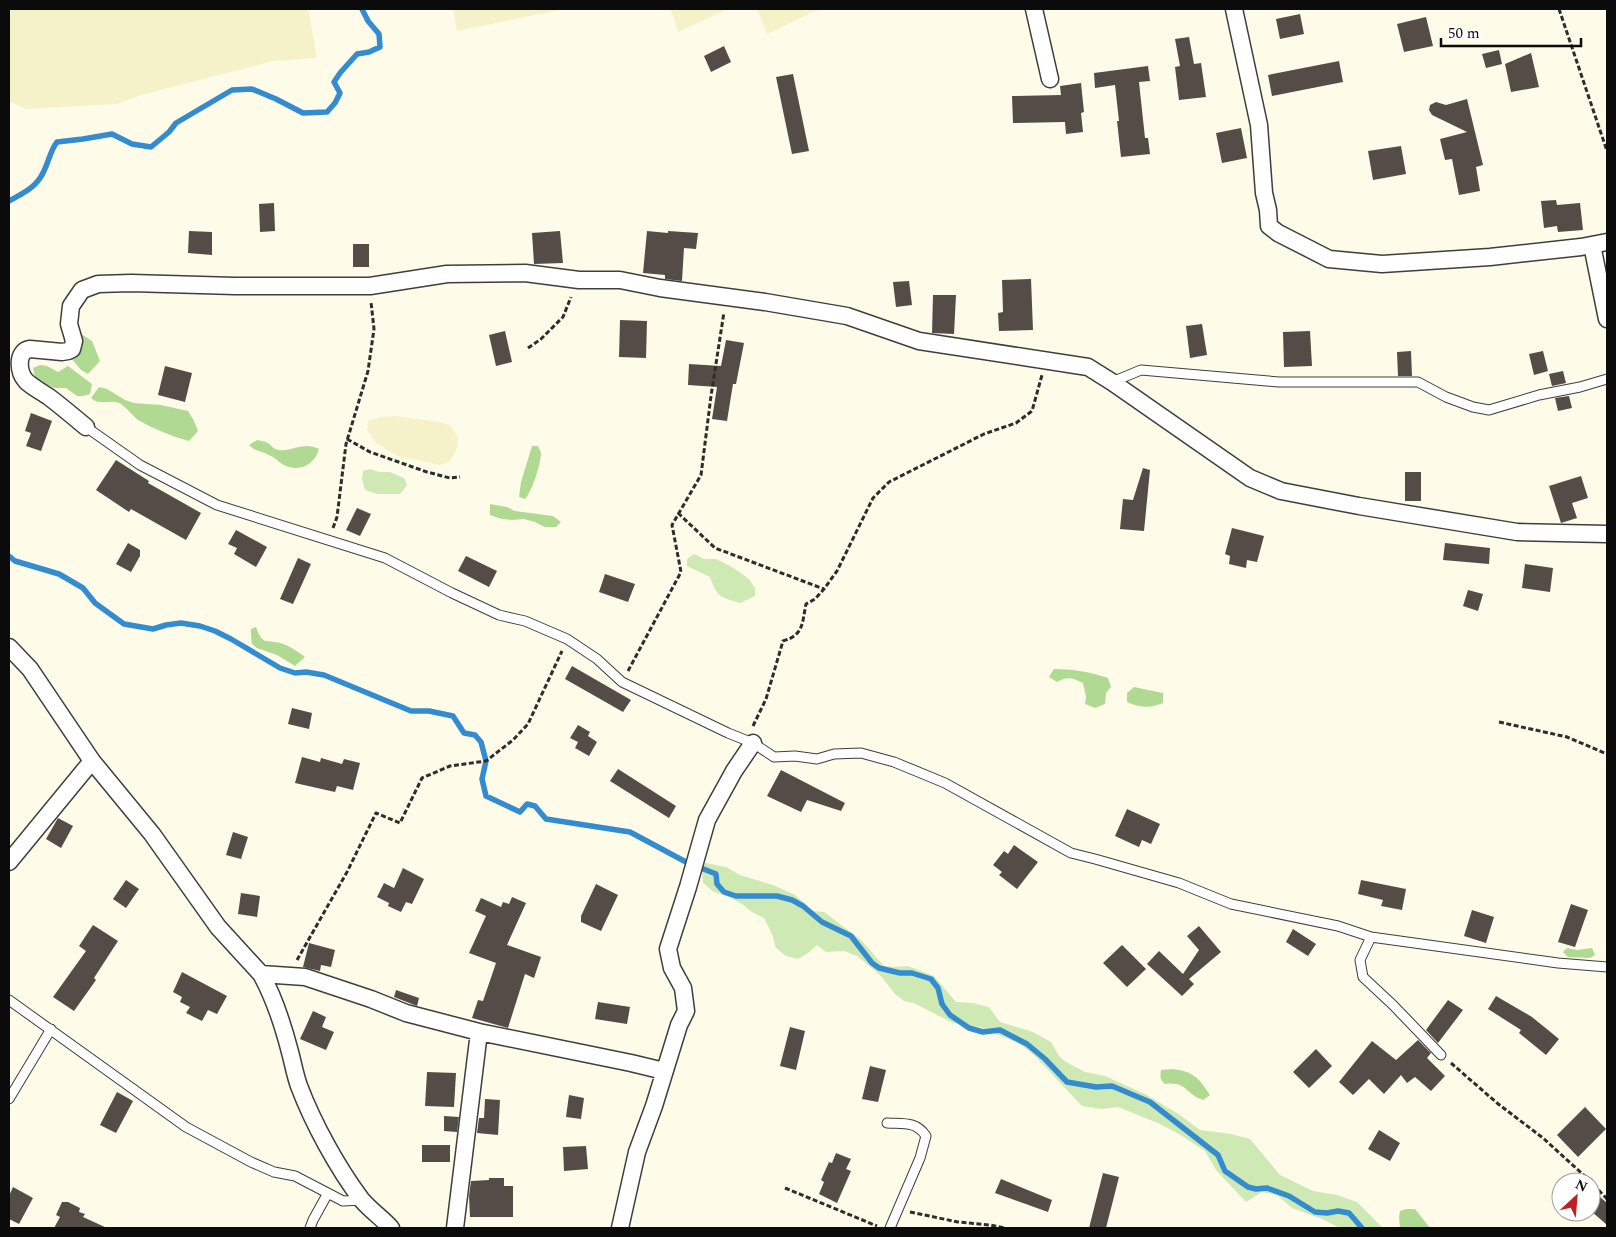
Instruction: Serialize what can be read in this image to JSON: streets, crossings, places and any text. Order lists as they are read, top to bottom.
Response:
{
  "scale_bar": "50 m",
  "north": "top right"
}
